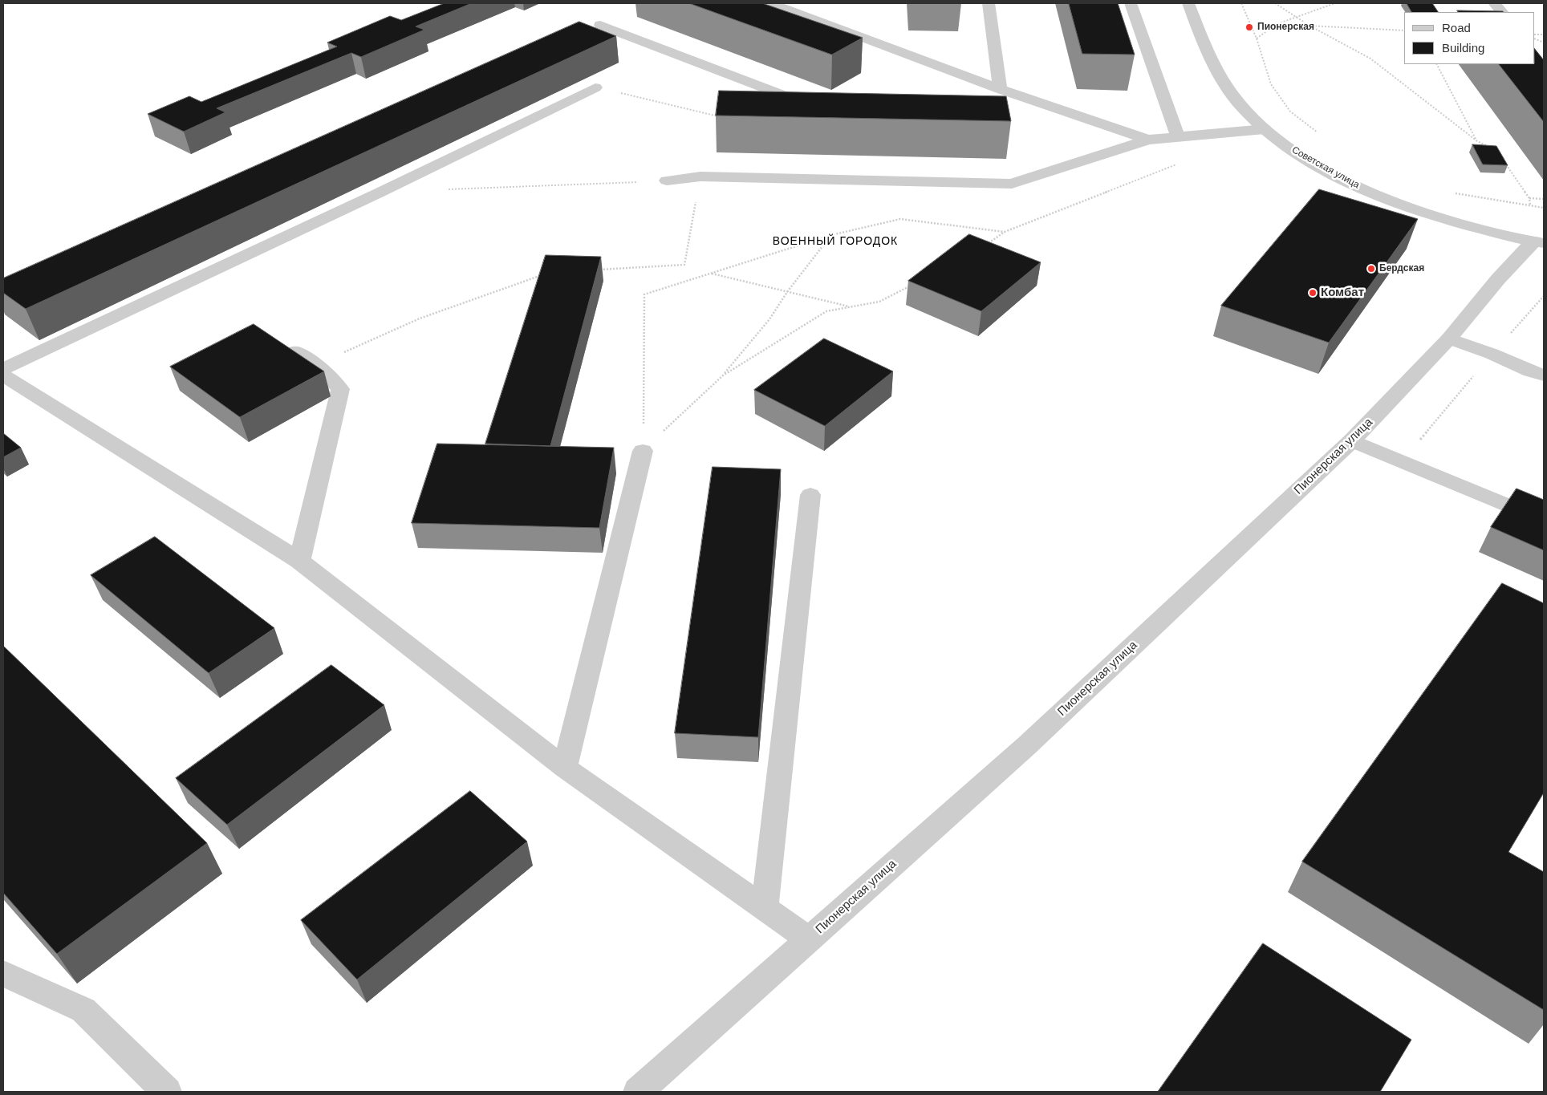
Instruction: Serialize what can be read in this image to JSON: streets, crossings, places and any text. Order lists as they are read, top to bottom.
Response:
{
  "streets": {
    "street": ["Советская улица", "Пионерская улица"]
  },
  "crossings": [
    ["Советская улица", "Пионерская улица"]
  ],
  "districts": ["ВОЕННЫЙ ГОРОДОК"],
  "places": ["Пионерская", "Бердская", "Комбат"],
  "legend": ["Road", "Building"]
}
